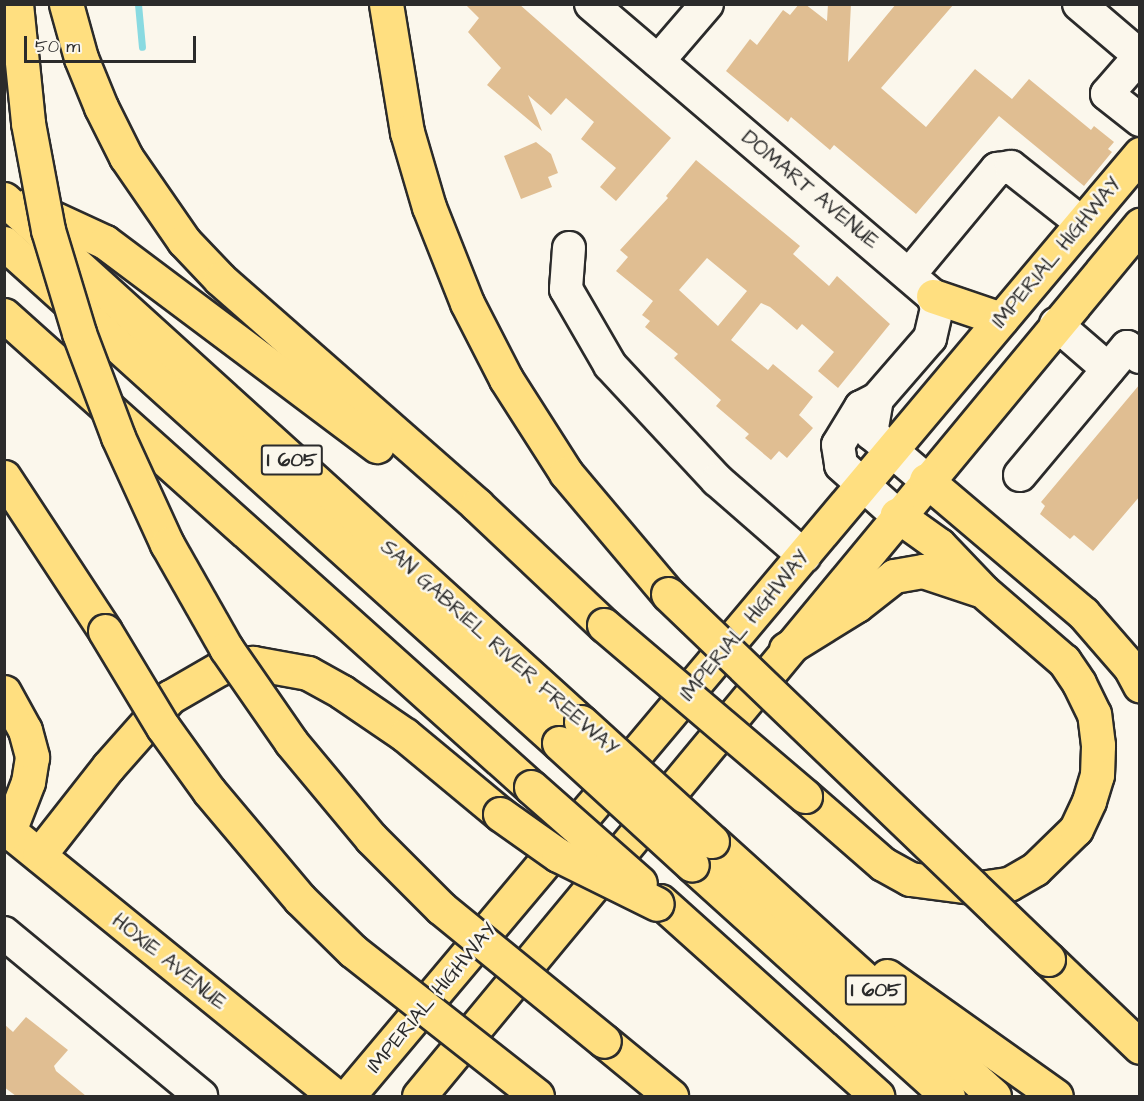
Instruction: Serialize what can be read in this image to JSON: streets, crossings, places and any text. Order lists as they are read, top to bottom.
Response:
{
  "streets": {
    "main road": [
      "IMPERIAL HIGHWAY",
      "I 605",
      "SAN GABRIEL RIVER FREEWAY",
      "HOXIE AVENUE"
    ],
    "street": ["DOMART AVENUE"]
  },
  "scale_bar": "50 m"
}
